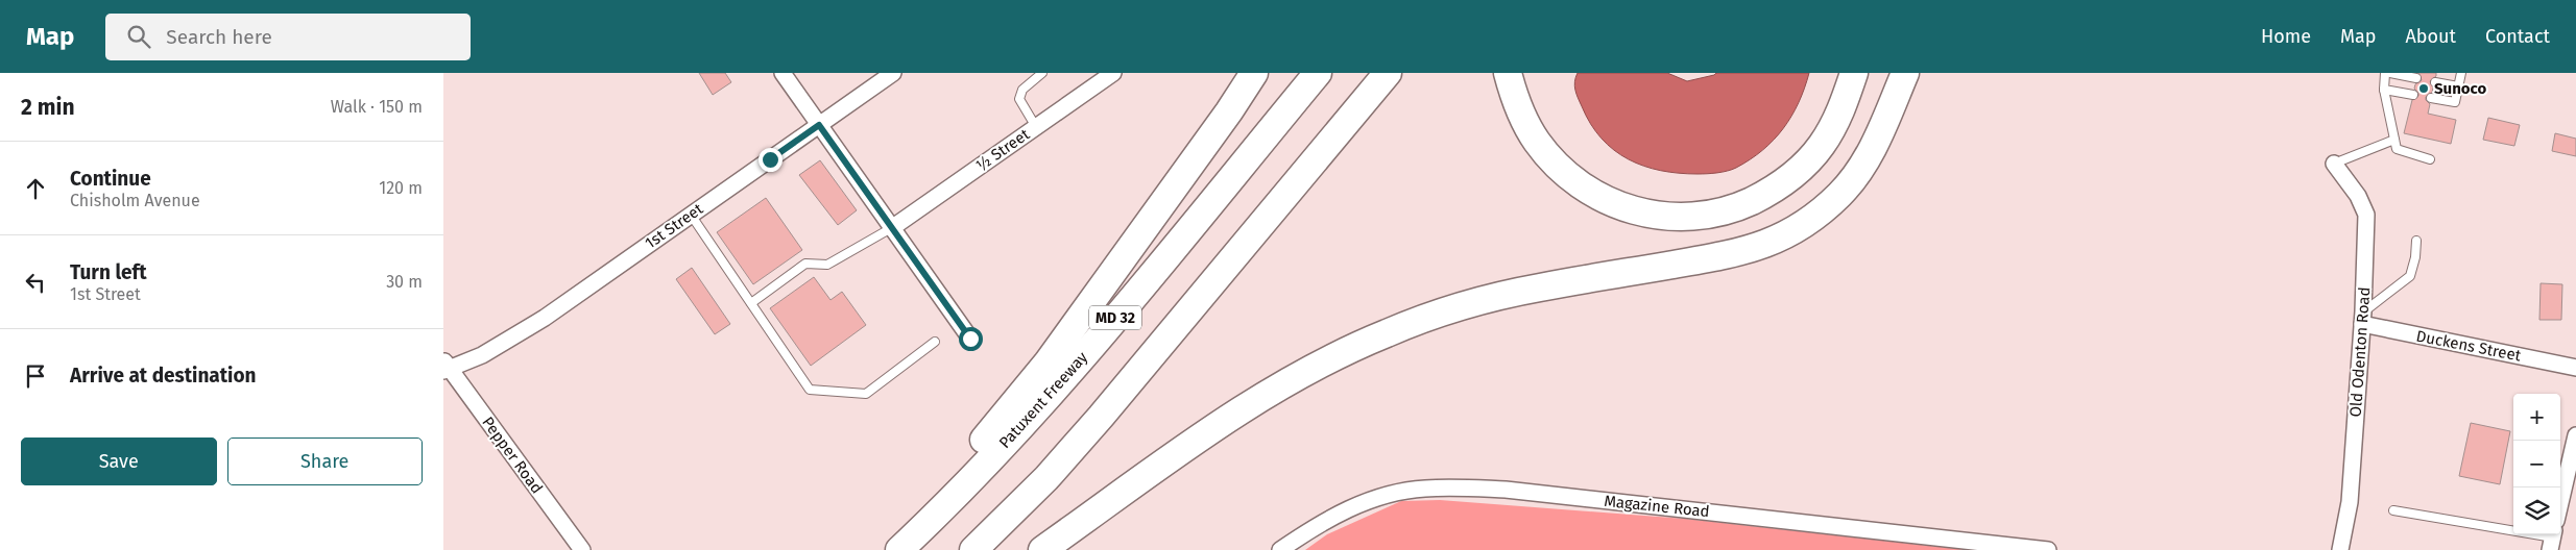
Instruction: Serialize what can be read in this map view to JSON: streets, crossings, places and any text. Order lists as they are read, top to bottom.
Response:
{
  "streets": {
    "highway": ["MD 32", "Patuxent Freeway"],
    "street": [
      "½ Street",
      "1st Street",
      "Duckens Street",
      "Old Odenton Road",
      "Pepper Road",
      "Magazine Road"
    ]
  },
  "crossings": [
    ["1st Street", "Pepper Road"],
    ["Duckens Street", "Old Odenton Road"]
  ],
  "places": ["Sunoco"],
  "page": {
    "header": "Map",
    "search": "Search here",
    "nav": [
      "Home",
      "Map",
      "About",
      "Contact"
    ],
    "heading": ["2 min", "Walk · 150 m"],
    "list": [
      ["Continue", "Chisholm Avenue", "120 m"],
      ["Turn left", "1st Street", "30 m"],
      "Arrive at destination"
    ],
    "map_buttons": ["+", "−"],
    "buttons": ["Save", "Share"]
  }
}
